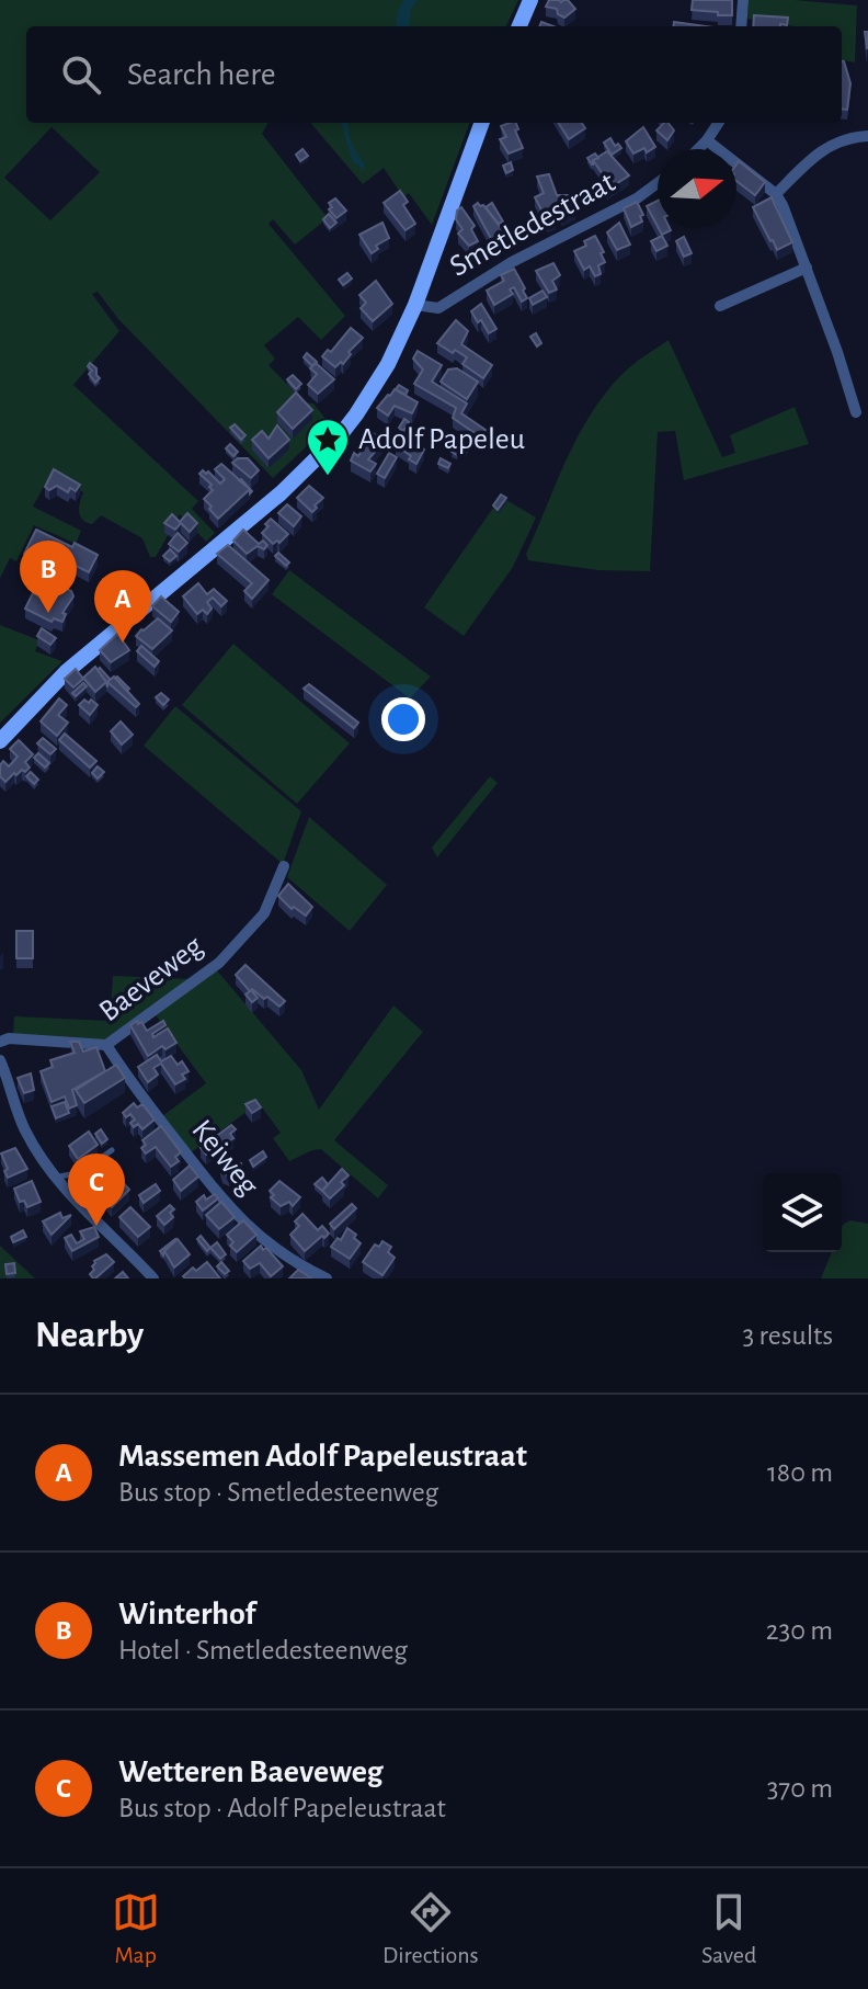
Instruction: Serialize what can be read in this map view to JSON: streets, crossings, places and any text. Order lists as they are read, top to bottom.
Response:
{
  "streets": {
    "street": ["Smetledestraat", "Baeveweg", "Keiweg"]
  },
  "crossings": [
    ["Baeveweg", "Keiweg"]
  ],
  "places": {
    "place": ["Adolf Papeleu"]
  },
  "north": "right",
  "page": {
    "search": "Search here",
    "pins": ["B", "A", "C"],
    "heading": ["Nearby", "3 results"],
    "list": [
      {
        "mark": "A",
        "name": "Massemen Adolf Papeleustraat",
        "note": "Bus stop · Smetledesteenweg",
        "value": "180 m"
      },
      {
        "mark": "B",
        "name": "Winterhof",
        "note": "Hotel · Smetledesteenweg",
        "value": "230 m"
      },
      {
        "mark": "C",
        "name": "Wetteren Baeveweg",
        "note": "Bus stop · Adolf Papeleustraat",
        "value": "370 m"
      }
    ],
    "nav": ["Map", "Directions", "Saved"]
  }
}
